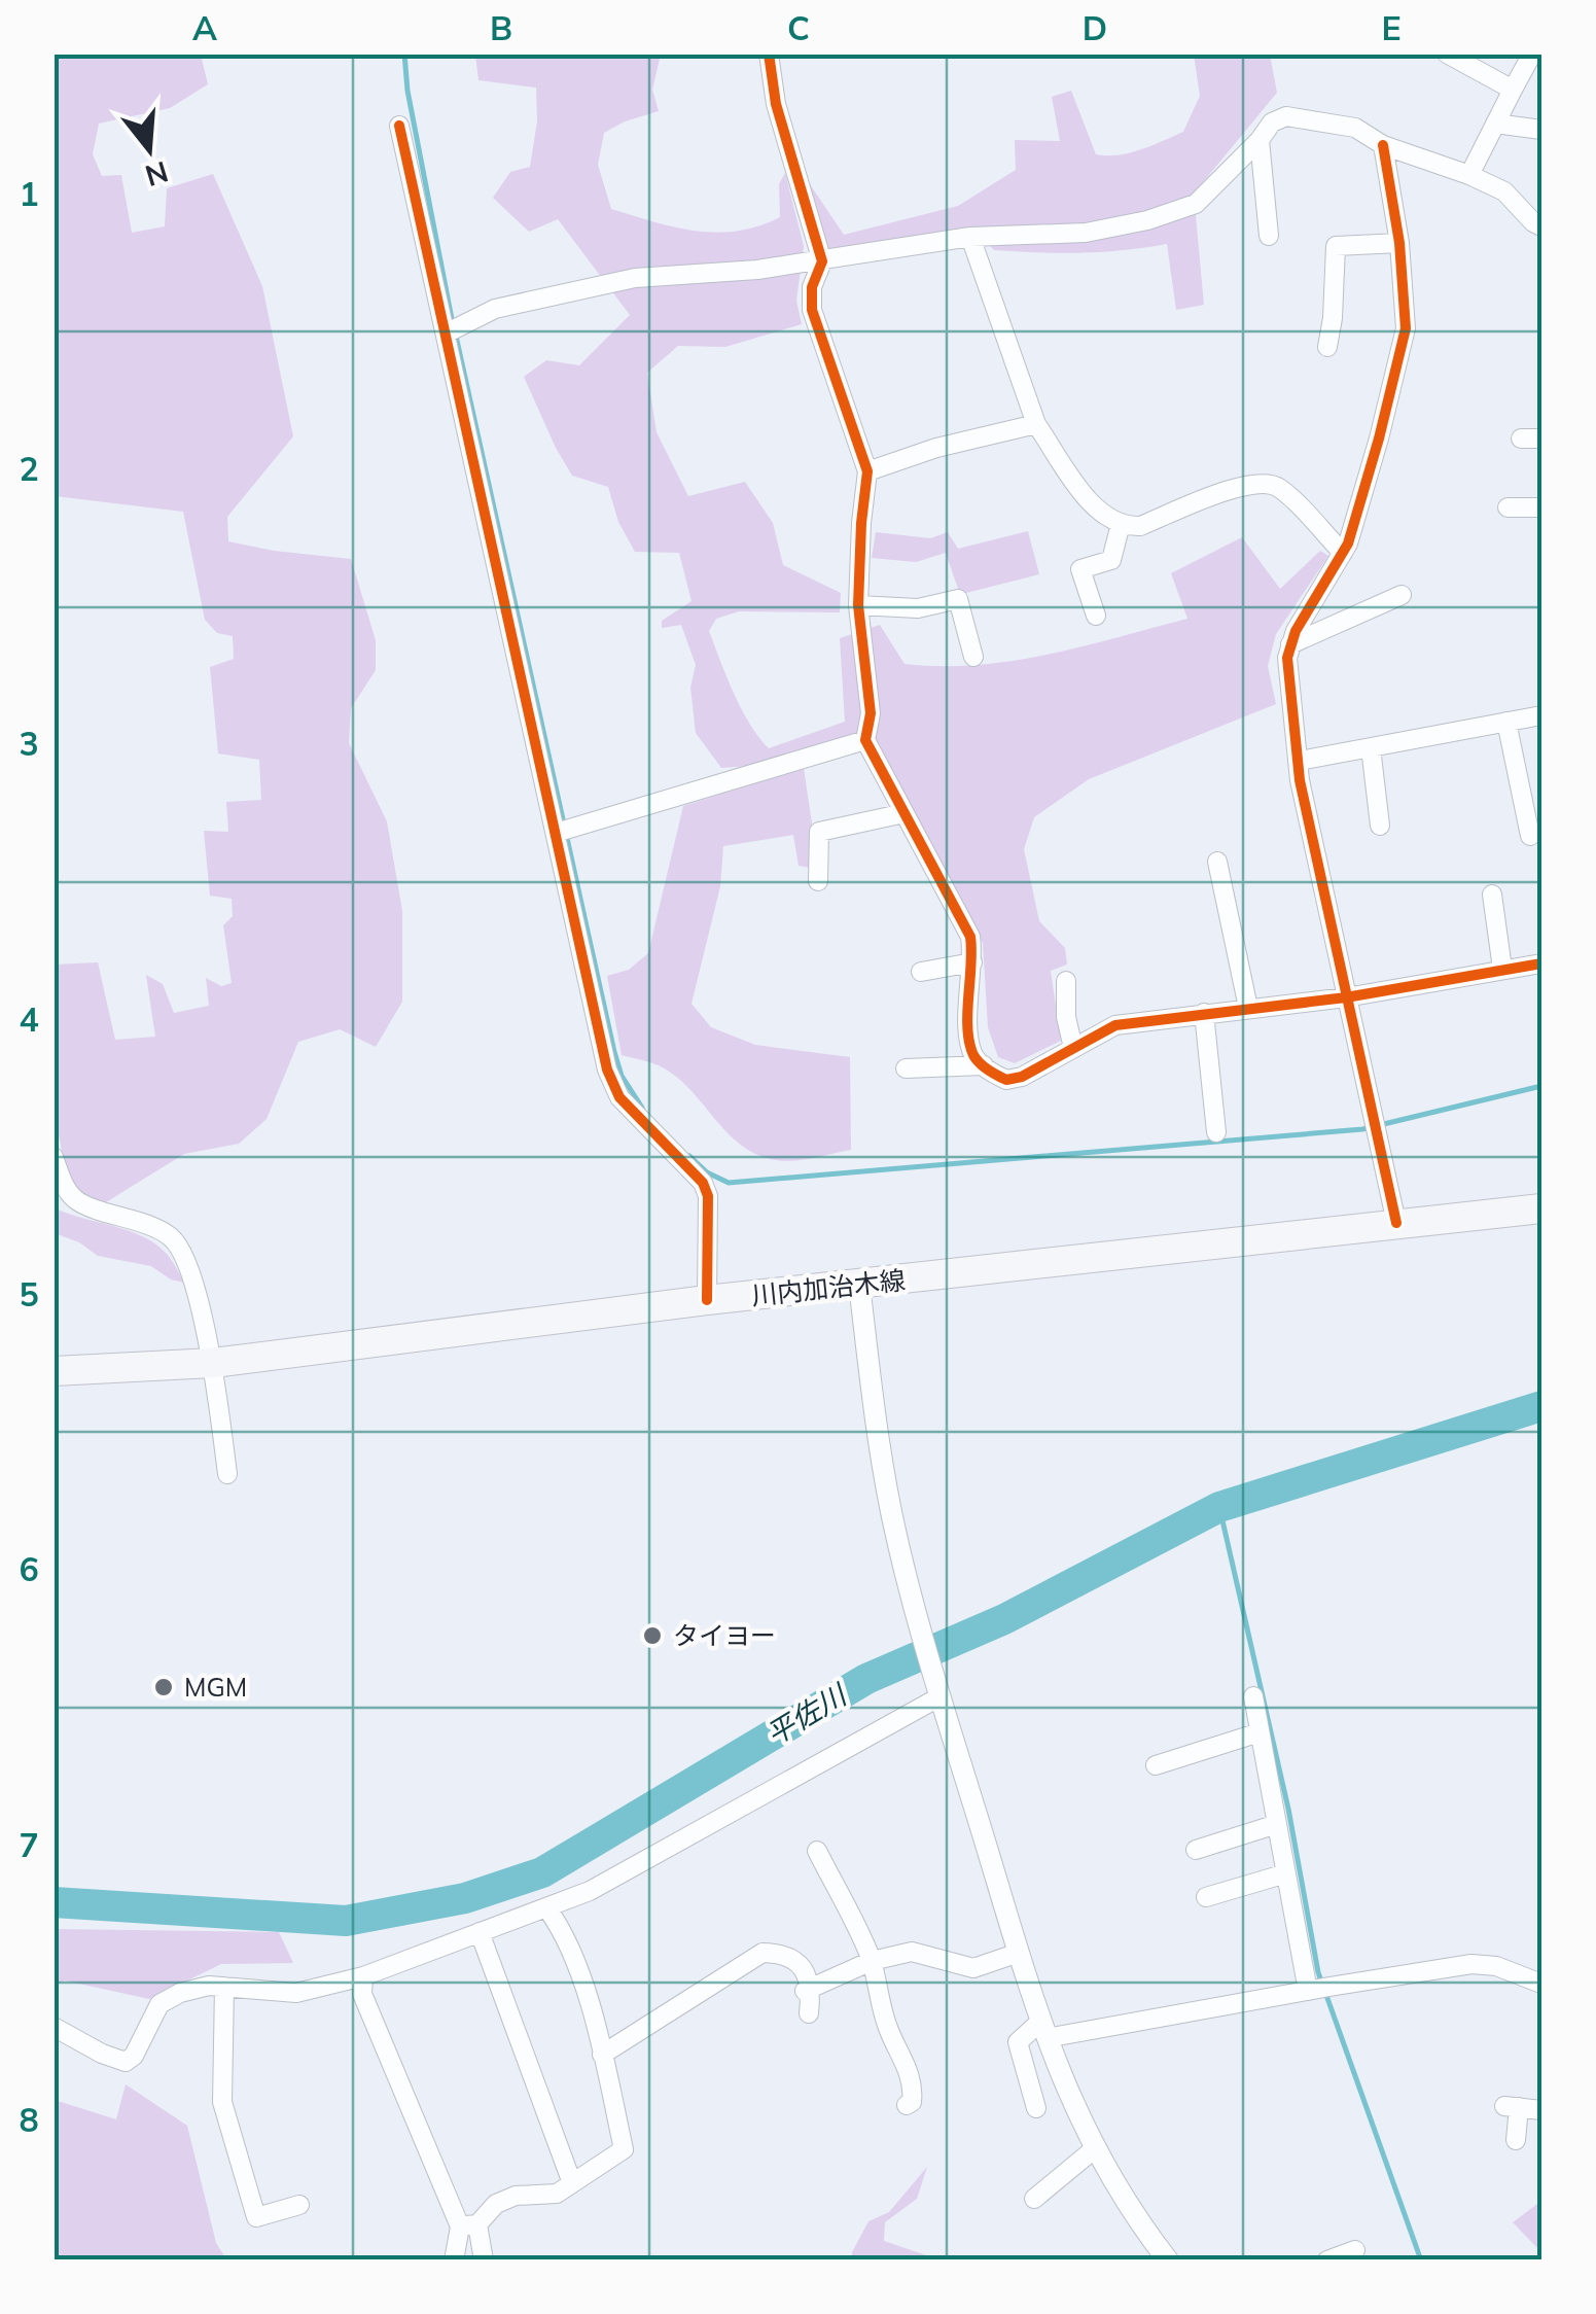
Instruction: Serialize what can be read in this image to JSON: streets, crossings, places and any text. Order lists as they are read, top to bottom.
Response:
{
  "streets": {
    "main road": ["川内加治木線"]
  },
  "water": ["平佐川"],
  "places": ["タイヨー", "MGM"],
  "north": "bottom",
  "grid": {
    "columns": [
      "A",
      "B",
      "C",
      "D",
      "E"
    ],
    "rows": [
      "1",
      "2",
      "3",
      "4",
      "5",
      "6",
      "7",
      "8"
    ]
  }
}
